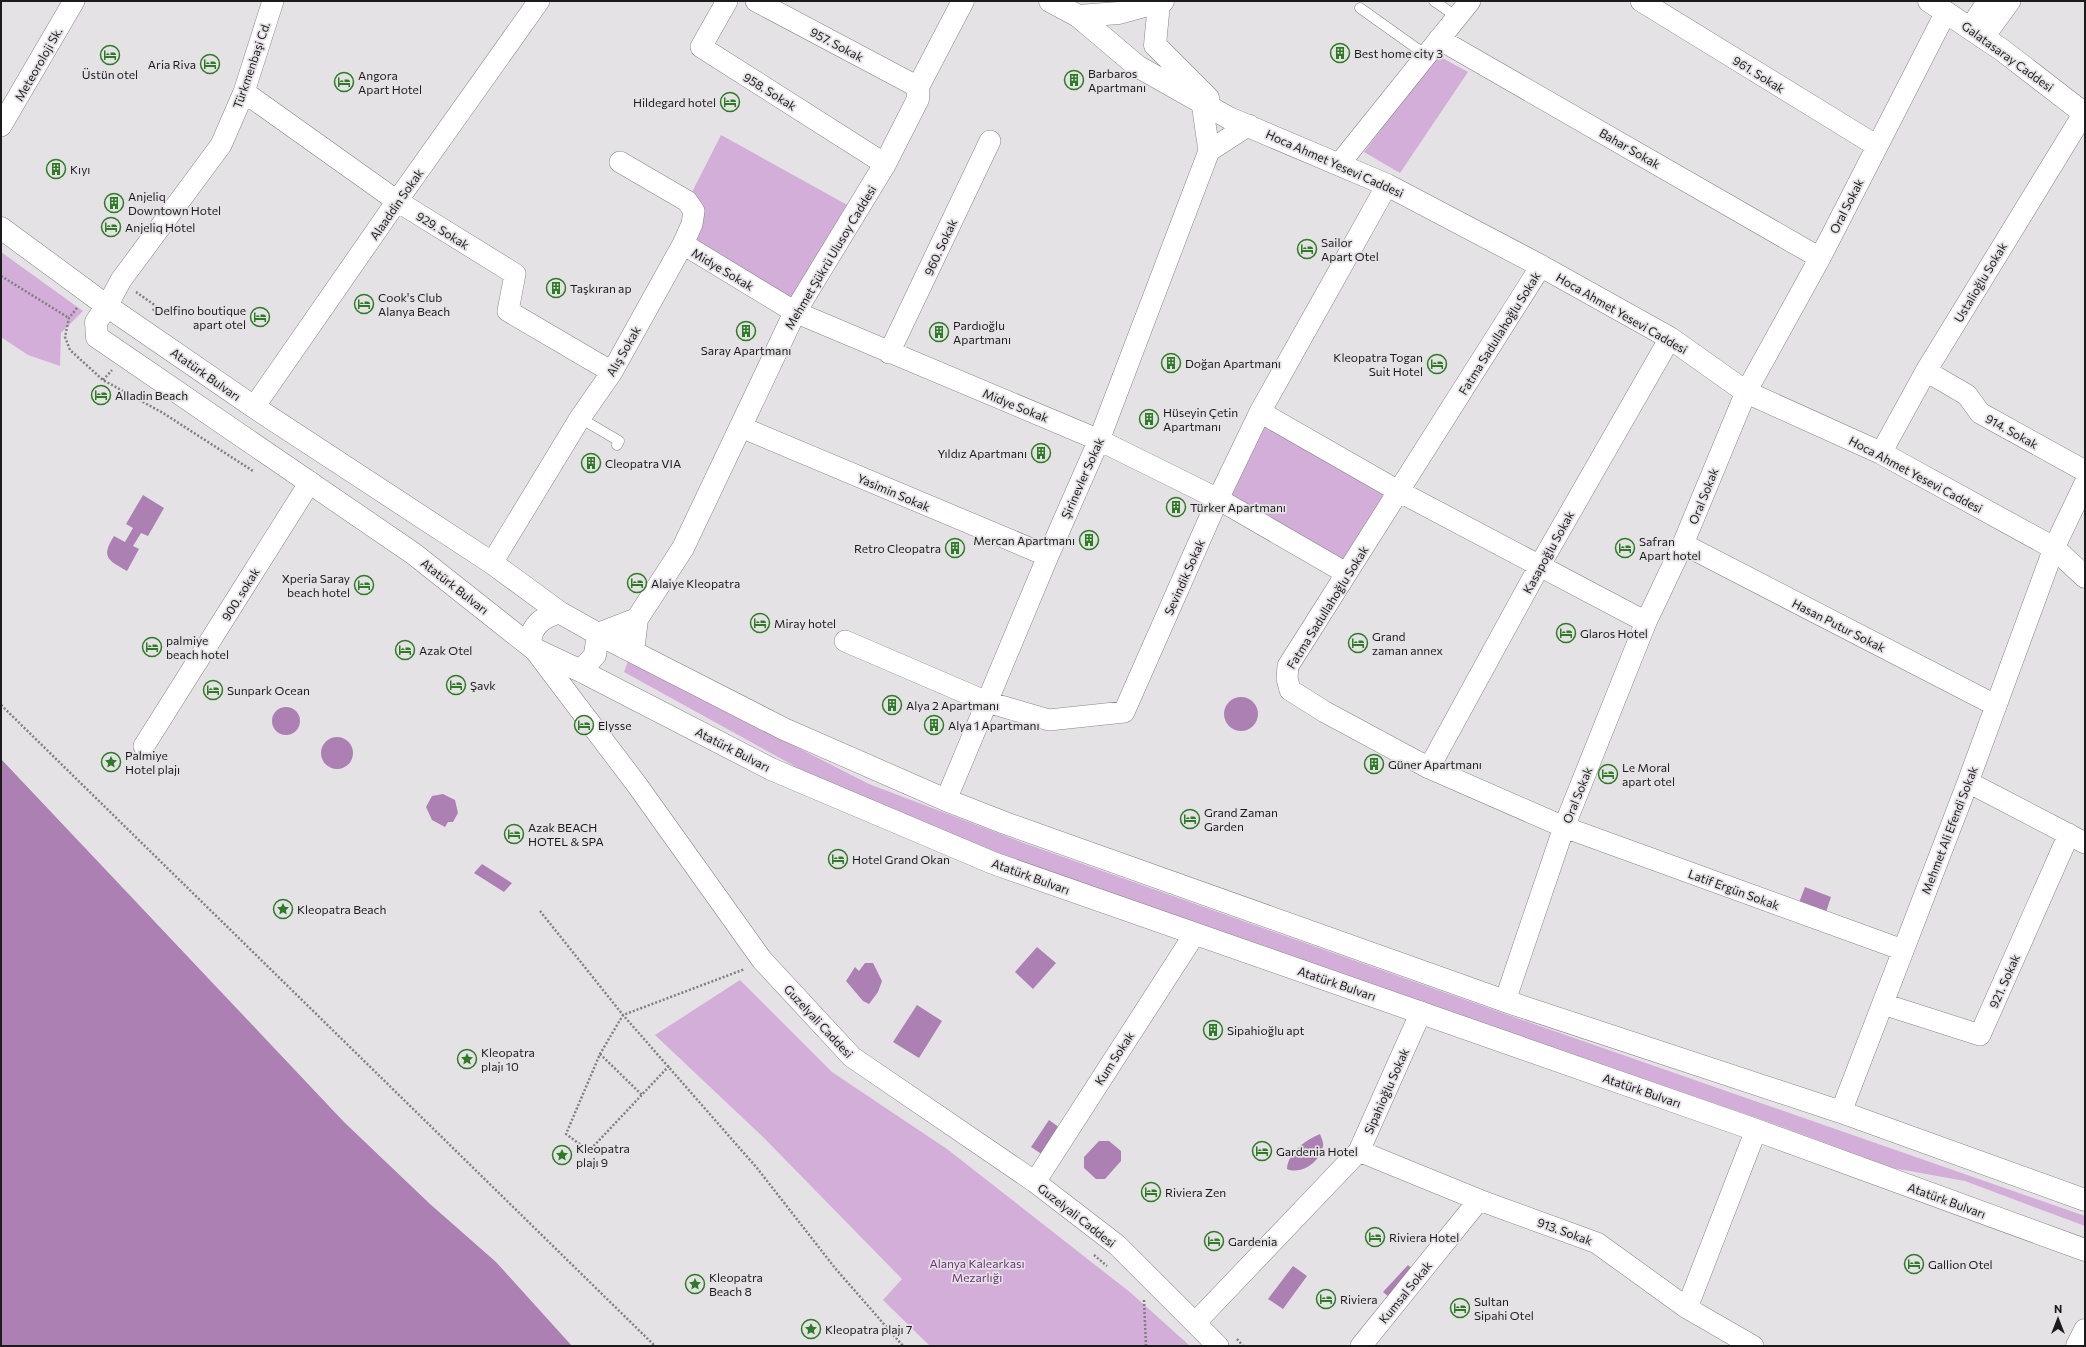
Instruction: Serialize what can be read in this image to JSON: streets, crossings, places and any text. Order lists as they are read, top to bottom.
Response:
{
  "streets": {
    "street": [
      "957. Sokak",
      "Galatasaray Caddesi",
      "Meteoroloji Sk.",
      "Türkmenbaşi Cd.",
      "961. Sokak",
      "958. Sokak",
      "Bahar Sokak",
      "Hoca Ahmet Yesevi Caddesi",
      "Alaaddin Sokak",
      "Oral Sokak",
      "929. Sokak",
      "960. Sokak",
      "Mehmet Şükrü Ulusoy Caddesi",
      "Midye Sokak",
      "Ustalioğlu Sokak",
      "Fatma Sadullahoğlu Sokak",
      "Alış Sokak",
      "Atatürk Bulvarı",
      "914. Sokak",
      "Şirinevler Sokak",
      "Yasimin Sokak",
      "Kasapoğlu Sokak",
      "Sevindik Sokak",
      "900. sokak",
      "Hasan Putur Sokak",
      "Mehmet Ali Efendi Sokak",
      "Latif Ergün Sokak",
      "921. Sokak",
      "Guzelyali Caddesi",
      "Kum Sokak",
      "Sipahioğlu Sokak",
      "913. Sokak",
      "Kumsal Sokak"
    ]
  },
  "crossings": [
    ["957. Sokak", "Mehmet Şükrü Ulusoy Caddesi"],
    ["Galatasaray Caddesi", "Oral Sokak"],
    ["Galatasaray Caddesi", "Ustalioğlu Sokak"],
    ["Türkmenbaşi Cd.", "929. Sokak"],
    ["Türkmenbaşi Cd.", "Atatürk Bulvarı"],
    ["961. Sokak", "Oral Sokak"],
    ["958. Sokak", "Mehmet Şükrü Ulusoy Caddesi"],
    ["Bahar Sokak", "Oral Sokak"],
    ["Hoca Ahmet Yesevi Caddesi", "Oral Sokak"],
    ["Hoca Ahmet Yesevi Caddesi", "Ustalioğlu Sokak"],
    ["Hoca Ahmet Yesevi Caddesi", "Fatma Sadullahoğlu Sokak"],
    ["Hoca Ahmet Yesevi Caddesi", "Şirinevler Sokak"],
    ["Hoca Ahmet Yesevi Caddesi", "Kasapoğlu Sokak"],
    ["Hoca Ahmet Yesevi Caddesi", "Sevindik Sokak"],
    ["Hoca Ahmet Yesevi Caddesi", "Mehmet Ali Efendi Sokak"],
    ["Alaaddin Sokak", "929. Sokak"],
    ["Alaaddin Sokak", "Atatürk Bulvarı"],
    ["Oral Sokak", "Fatma Sadullahoğlu Sokak"],
    ["Oral Sokak", "Atatürk Bulvarı"],
    ["Oral Sokak", "Hasan Putur Sokak"],
    ["Oral Sokak", "Latif Ergün Sokak"],
    ["929. Sokak", "Alış Sokak"],
    ["960. Sokak", "Midye Sokak"],
    ["Mehmet Şükrü Ulusoy Caddesi", "Midye Sokak"],
    ["Mehmet Şükrü Ulusoy Caddesi", "Atatürk Bulvarı"],
    ["Mehmet Şükrü Ulusoy Caddesi", "Yasimin Sokak"],
    ["Midye Sokak", "Fatma Sadullahoğlu Sokak"],
    ["Midye Sokak", "Alış Sokak"],
    ["Midye Sokak", "Şirinevler Sokak"],
    ["Midye Sokak", "Sevindik Sokak"],
    ["Ustalioğlu Sokak", "914. Sokak"],
    ["Fatma Sadullahoğlu Sokak", "Kasapoğlu Sokak"],
    ["Fatma Sadullahoğlu Sokak", "Latif Ergün Sokak"],
    ["Alış Sokak", "Atatürk Bulvarı"],
    ["Atatürk Bulvarı", "Şirinevler Sokak"],
    ["Atatürk Bulvarı", "900. sokak"],
    ["Atatürk Bulvarı", "Mehmet Ali Efendi Sokak"],
    ["Atatürk Bulvarı", "Guzelyali Caddesi"],
    ["Atatürk Bulvarı", "Kum Sokak"],
    ["Atatürk Bulvarı", "Sipahioğlu Sokak"],
    ["Şirinevler Sokak", "Yasimin Sokak"],
    ["Şirinevler Sokak", "Sevindik Sokak"],
    ["Hasan Putur Sokak", "Mehmet Ali Efendi Sokak"],
    ["Mehmet Ali Efendi Sokak", "Latif Ergün Sokak"],
    ["Mehmet Ali Efendi Sokak", "921. Sokak"],
    ["Guzelyali Caddesi", "Kum Sokak"],
    ["Guzelyali Caddesi", "Sipahioğlu Sokak"],
    ["Sipahioğlu Sokak", "913. Sokak"],
    ["913. Sokak", "Kumsal Sokak"]
  ],
  "parks": ["Alanya Kalearkası Mezarlığı"],
  "places": {
    "building": [
      "Best home city 3",
      "Barbaros Apartmanı",
      "Kıyı",
      "Anjeliq Downtown Hotel",
      "Taşkıran ap",
      "Saray Apartmanı",
      "Pardıoğlu Apartmanı",
      "Doğan Apartmanı",
      "Hüseyin Çetin Apartmanı",
      "Yıldız Apartmanı",
      "Cleopatra VIA",
      "Türker Apartmanı",
      "Mercan Apartmanı",
      "Retro Cleopatra",
      "Alya 2 Apartmanı",
      "Alya 1 Apartmanı",
      "Güner Apartmanı",
      "Sipahioğlu apt"
    ],
    "hotel": [
      "Üstün otel",
      "Aria Riva",
      "Angora Apart Hotel",
      "Hildegard hotel",
      "Anjeliq Hotel",
      "Sailor Apart Otel",
      "Cook's Club Alanya Beach",
      "Delfino boutique apart otel",
      "Kleopatra Togan Suit Hotel",
      "Alladin Beach",
      "Safran Apart hotel",
      "Alaiye Kleopatra",
      "Xperia Saray beach hotel",
      "Miray hotel",
      "Glaros Hotel",
      "Grand zaman annex",
      "palmiye beach hotel",
      "Azak Otel",
      "Şavk",
      "Sunpark Ocean",
      "Elysse",
      "Le Moral apart otel",
      "Grand Zaman Garden",
      "Azak BEACH HOTEL & SPA",
      "Hotel Grand Okan",
      "Gardenia Hotel",
      "Riviera Zen",
      "Riviera Hotel",
      "Gardenia",
      "Gallion Otel",
      "Riviera",
      "Sultan Sipahi Otel"
    ],
    "place": [
      "Palmiye Hotel plajı",
      "Kleopatra Beach",
      "Kleopatra plajı 10",
      "Kleopatra plajı 9",
      "Kleopatra Beach 8",
      "Kleopatra plajı 7"
    ]
  },
  "north": "top"
}
